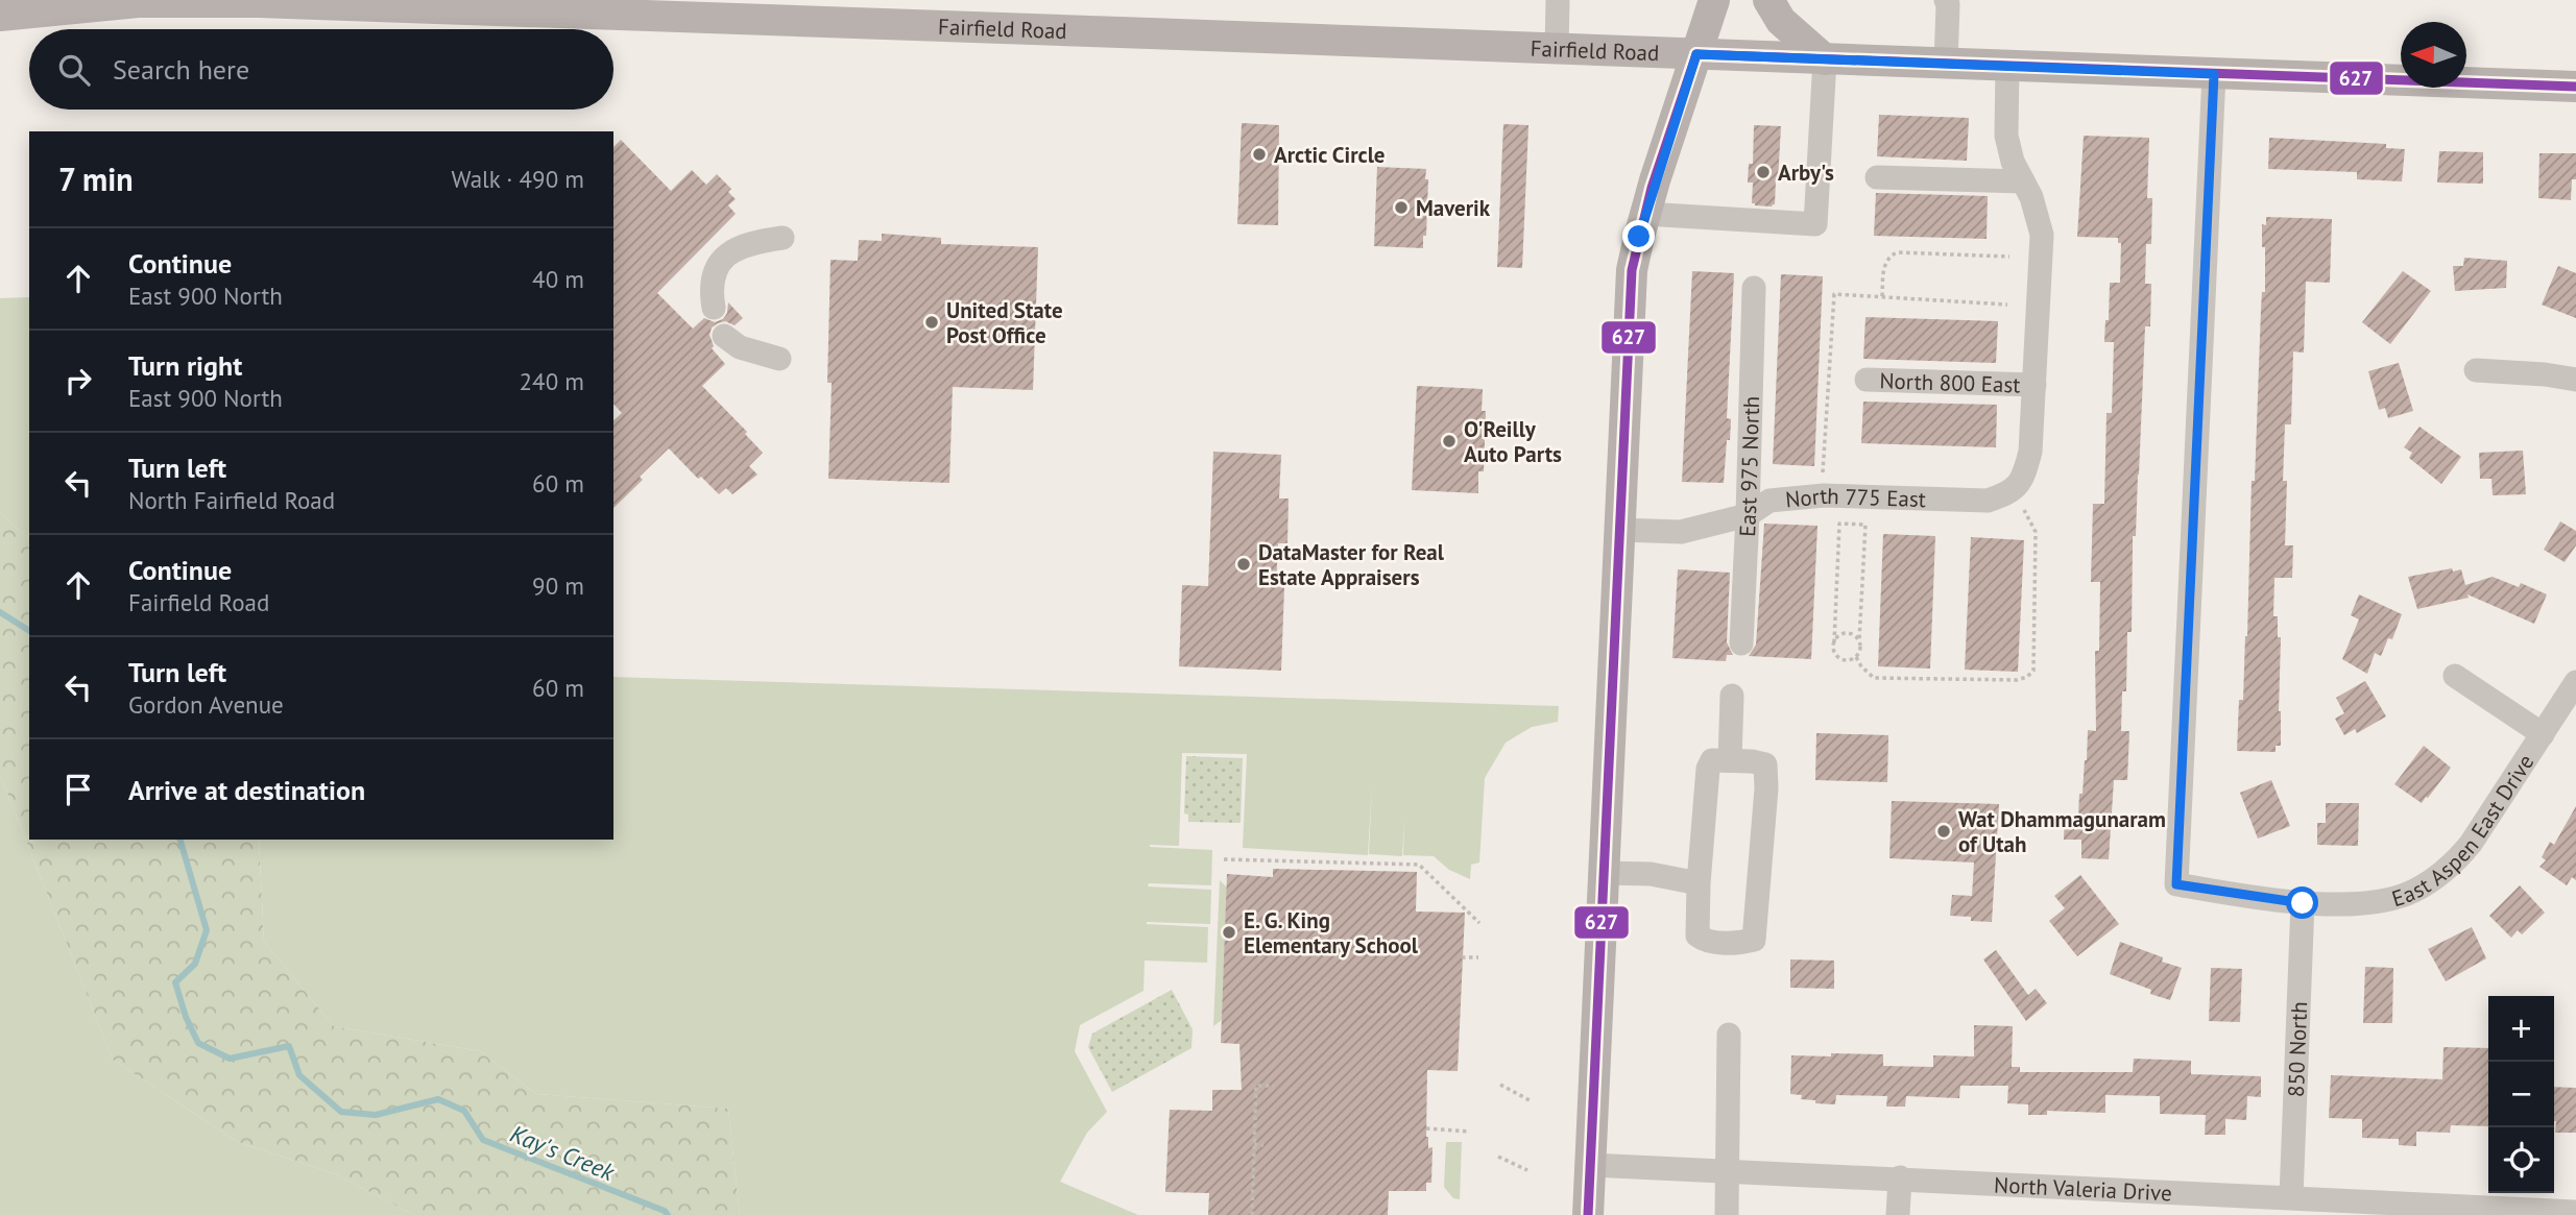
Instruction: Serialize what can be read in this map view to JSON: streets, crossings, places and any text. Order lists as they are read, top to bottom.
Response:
{
  "streets": {
    "main road": ["Fairfield Road"],
    "street": [
      "North 800 East",
      "East 975 North",
      "North 775 East",
      "East Aspen East Drive",
      "850 North",
      "North Valeria Drive"
    ]
  },
  "crossings": [
    ["Fairfield Road", "East Aspen East Drive"],
    ["East 975 North", "North 775 East"],
    ["East Aspen East Drive", "850 North"],
    ["850 North", "North Valeria Drive"]
  ],
  "water": ["Kay's Creek"],
  "places": [
    "Arctic Circle",
    "Arby's",
    "Maverik",
    "United State Post Office",
    "O'Reilly Auto Parts",
    "DataMaster for Real Estate Appraisers",
    "Wat Dhammagunaram of Utah",
    "E. G. King Elementary School"
  ],
  "lines": ["transit line 627"],
  "north": "left",
  "page": {
    "search": "Search here",
    "heading": ["7 min", "Walk · 490 m"],
    "list": [
      ["Continue", "East 900 North", "40 m"],
      ["Turn right", "East 900 North", "240 m"],
      ["Turn left", "North Fairfield Road", "60 m"],
      ["Continue", "Fairfield Road", "90 m"],
      ["Turn left", "Gordon Avenue", "60 m"],
      "Arrive at destination"
    ],
    "map_buttons": ["+", "−"]
  }
}
